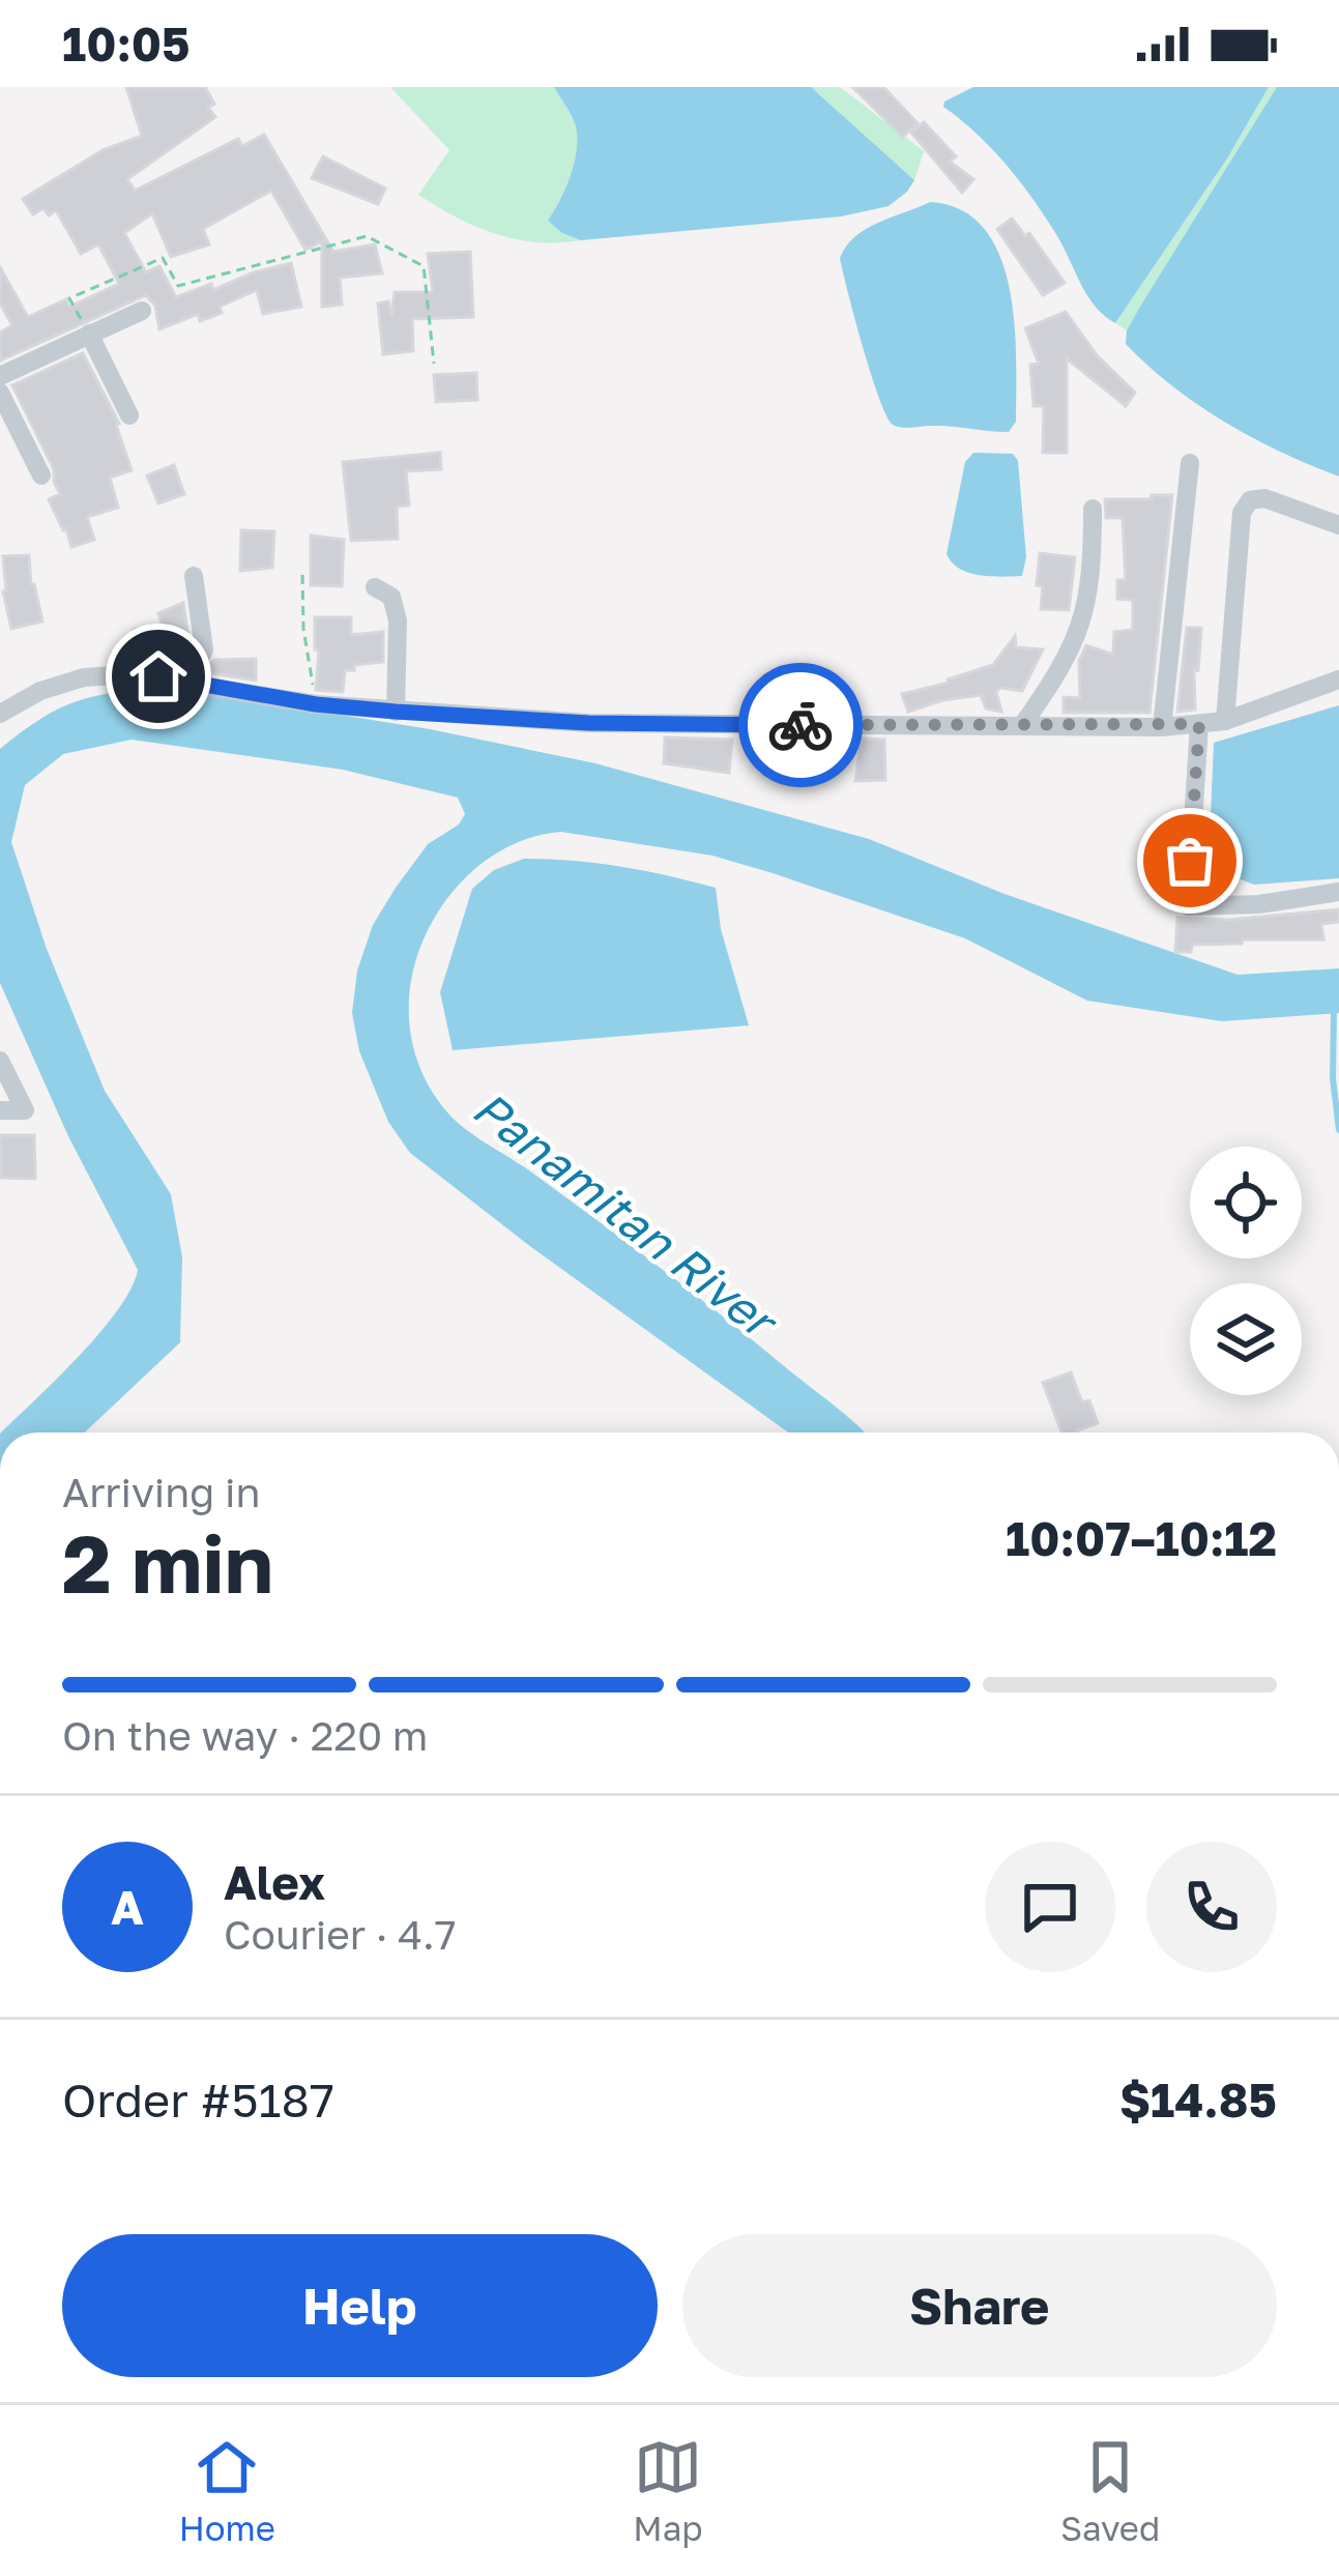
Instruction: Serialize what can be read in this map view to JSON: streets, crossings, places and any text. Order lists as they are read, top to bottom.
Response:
{
  "water": ["Panamitan River"],
  "page": {
    "status": "10:05",
    "heading": ["2 min", "Arriving in", "10:07–10:12"],
    "panel": [
      "Alex",
      "Courier · 4.7",
      "Order #5187",
      "$14.85"
    ],
    "bar": "On the way · 220 m",
    "round": "A",
    "buttons": ["Help", "Share"],
    "tabs": ["Home", "Map", "Saved"]
  }
}
